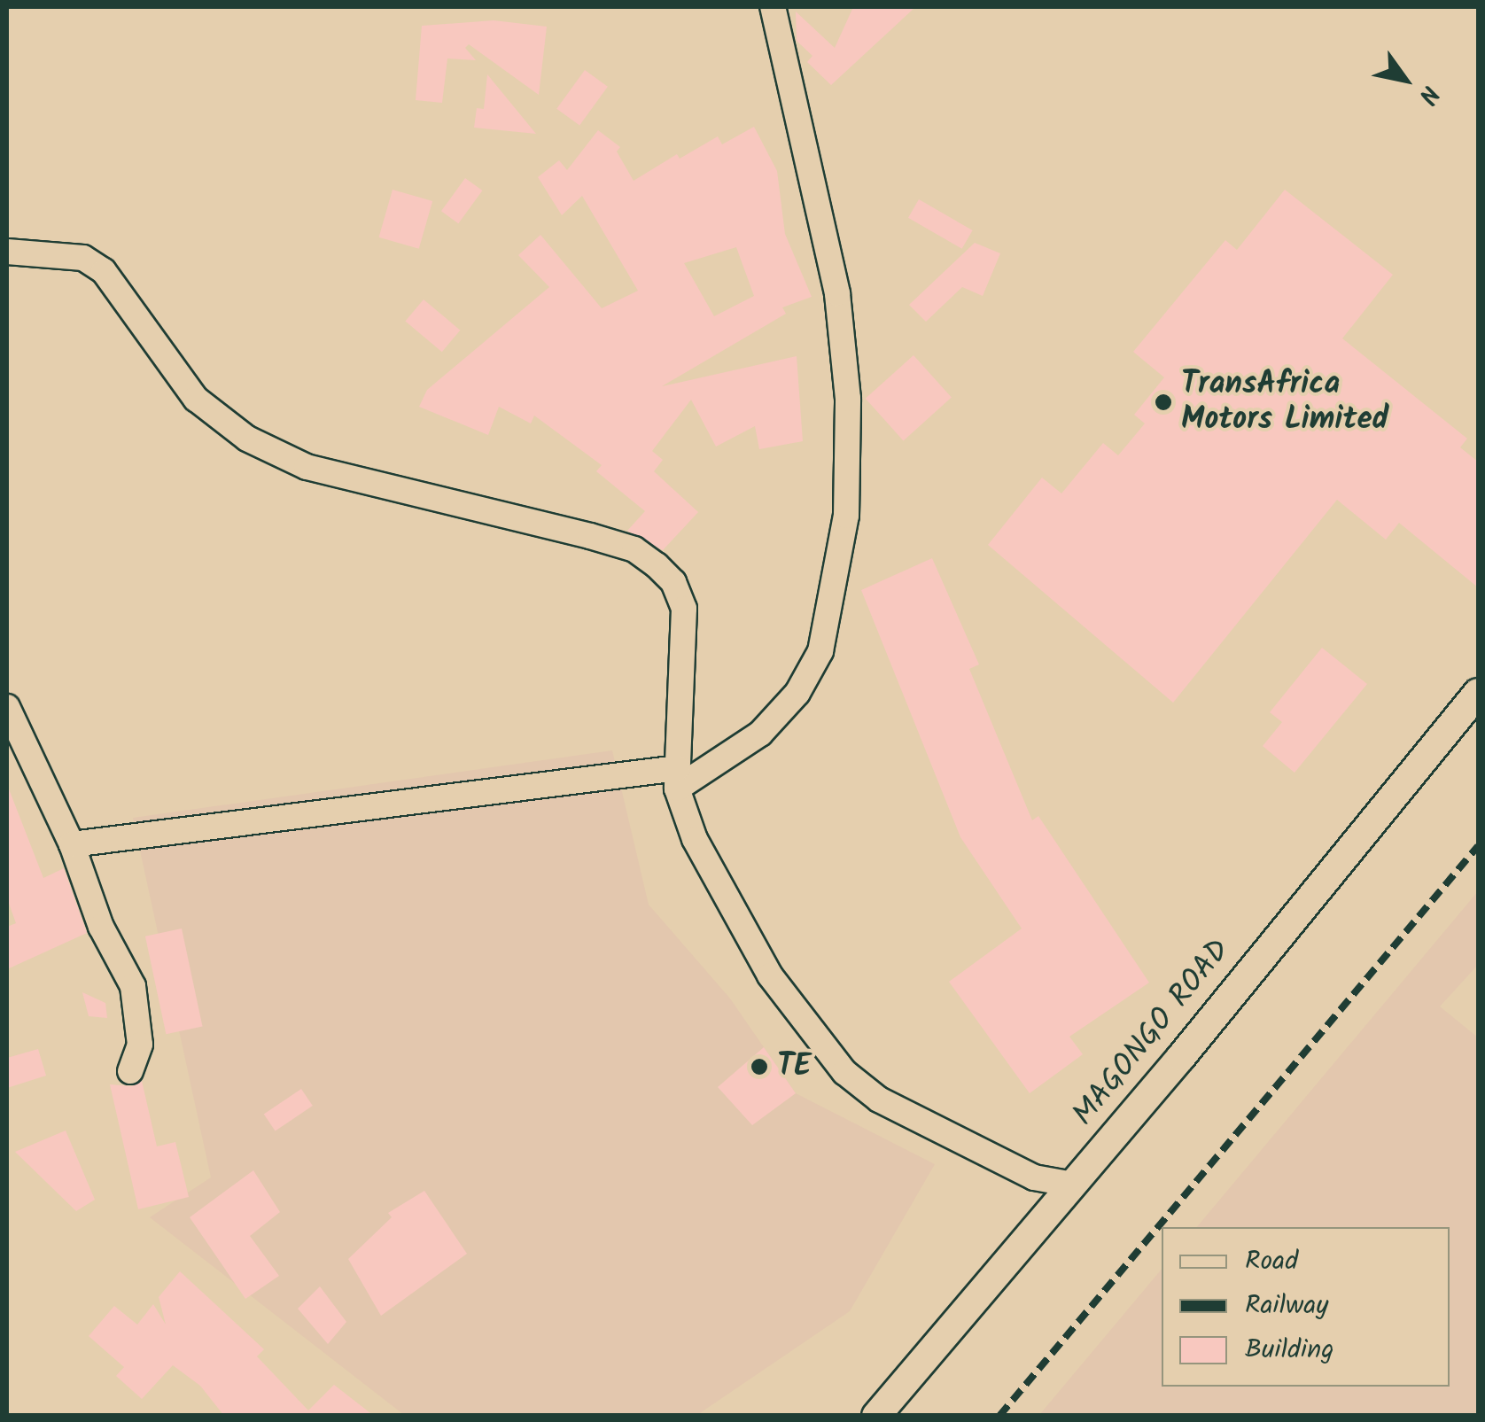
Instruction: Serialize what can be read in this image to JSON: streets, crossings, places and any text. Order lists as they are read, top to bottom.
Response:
{
  "streets": {
    "street": ["MAGONGO ROAD"]
  },
  "places": ["TransAfrica Motors Limited", "TE"],
  "legend": ["Road", "Railway", "Building"],
  "north": "bottom right"
}
